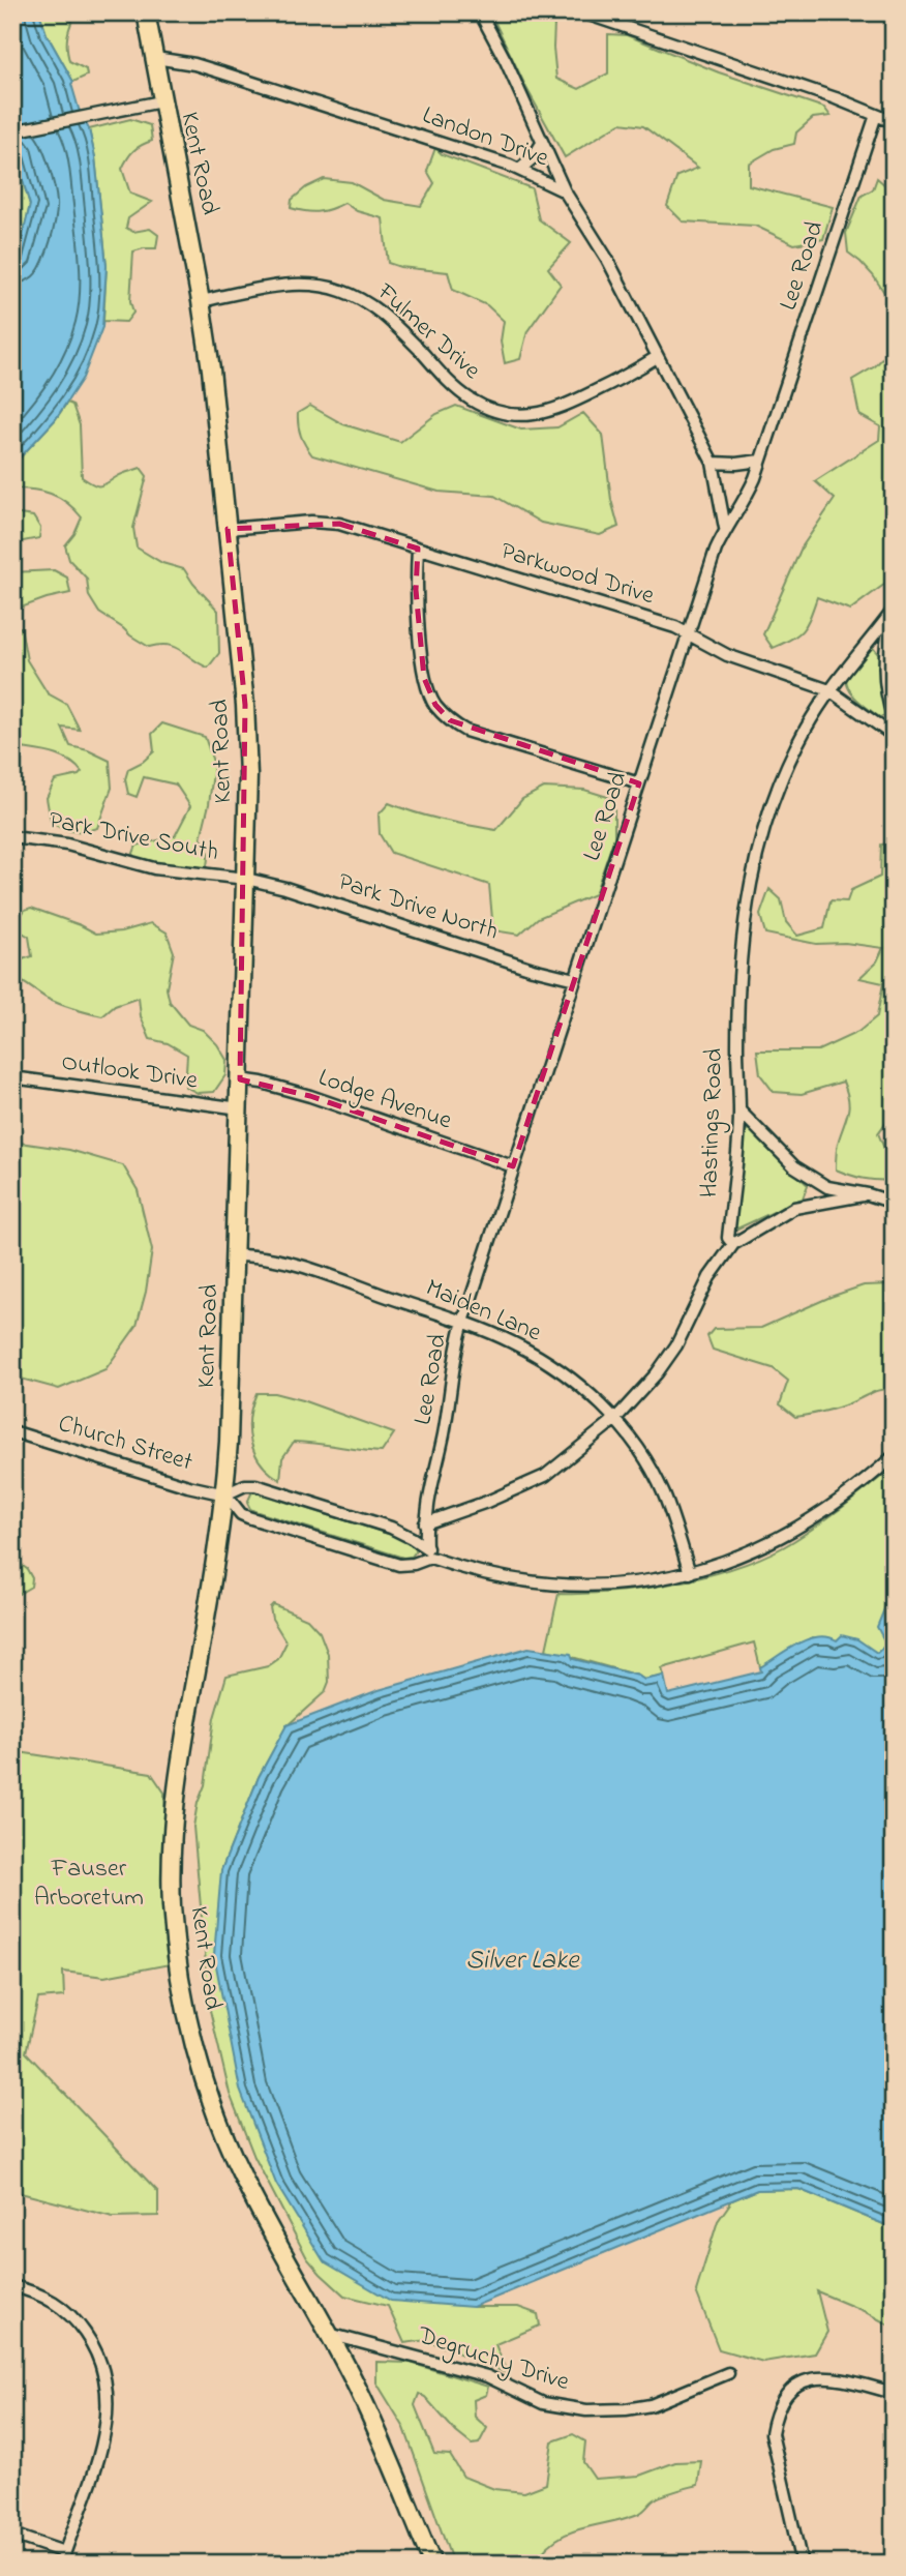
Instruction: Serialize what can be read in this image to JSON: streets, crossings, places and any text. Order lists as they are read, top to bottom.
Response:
{
  "streets": {
    "main road": ["Kent Road"],
    "street": [
      "Landon Drive",
      "Lee Road",
      "Fulmer Drive",
      "Parkwood Drive",
      "Park Drive South",
      "Park Drive North",
      "Outlook Drive",
      "Lodge Avenue",
      "Hastings Road",
      "Maiden Lane",
      "Church Street",
      "Degruchy Drive"
    ]
  },
  "crossings": [
    ["Landon Drive", "Kent Road"],
    ["Landon Drive", "Lee Road"],
    ["Landon Drive", "Fulmer Drive"],
    ["Kent Road", "Fulmer Drive"],
    ["Kent Road", "Parkwood Drive"],
    ["Kent Road", "Park Drive South"],
    ["Kent Road", "Park Drive North"],
    ["Kent Road", "Outlook Drive"],
    ["Kent Road", "Lodge Avenue"],
    ["Kent Road", "Maiden Lane"],
    ["Kent Road", "Church Street"],
    ["Kent Road", "Degruchy Drive"],
    ["Lee Road", "Parkwood Drive"],
    ["Lee Road", "Park Drive North"],
    ["Lee Road", "Lodge Avenue"],
    ["Lee Road", "Maiden Lane"],
    ["Parkwood Drive", "Hastings Road"],
    ["Park Drive South", "Park Drive North"]
  ],
  "water": ["Silver Lake"],
  "parks": ["Fauser Arboretum"]
}
